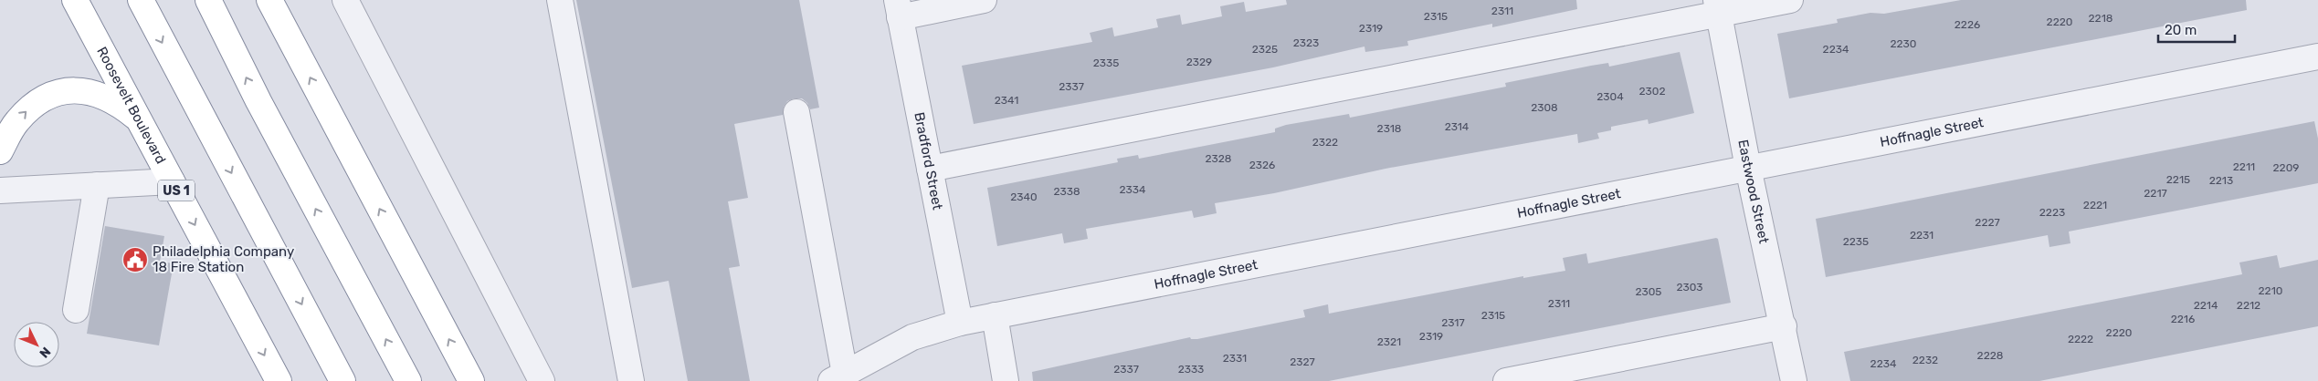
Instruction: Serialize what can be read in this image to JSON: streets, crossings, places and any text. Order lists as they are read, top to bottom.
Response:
{
  "streets": {
    "highway": ["Roosevelt Boulevard", "US 1"],
    "street": ["Hoffnagle Street", "Bradford Street", "Eastwood Street"]
  },
  "crossings": [
    ["Hoffnagle Street", "Bradford Street"],
    ["Hoffnagle Street", "Eastwood Street"]
  ],
  "places": {
    "public building": ["Philadelphia Company 18 Fire Station"]
  },
  "house_numbers": [
    "2311",
    "2315",
    "2218",
    "2220",
    "2226",
    "2319",
    "2323",
    "2230",
    "2325",
    "2234",
    "2329",
    "2335",
    "2337",
    "2302",
    "2304",
    "2341",
    "2308",
    "2314",
    "2318",
    "2322",
    "2328",
    "2326",
    "2211",
    "2209",
    "2215",
    "2213",
    "2334",
    "2338",
    "2217",
    "2340",
    "2221",
    "2223",
    "2227",
    "2231",
    "2235",
    "2303",
    "2210",
    "2305",
    "2311",
    "2214",
    "2212",
    "2315",
    "2216",
    "2317",
    "2220",
    "2319",
    "2222",
    "2321",
    "2228",
    "2331",
    "2232",
    "2327",
    "2234",
    "2337",
    "2333"
  ],
  "scale_bar": "20 m",
  "north": "bottom right"
}
